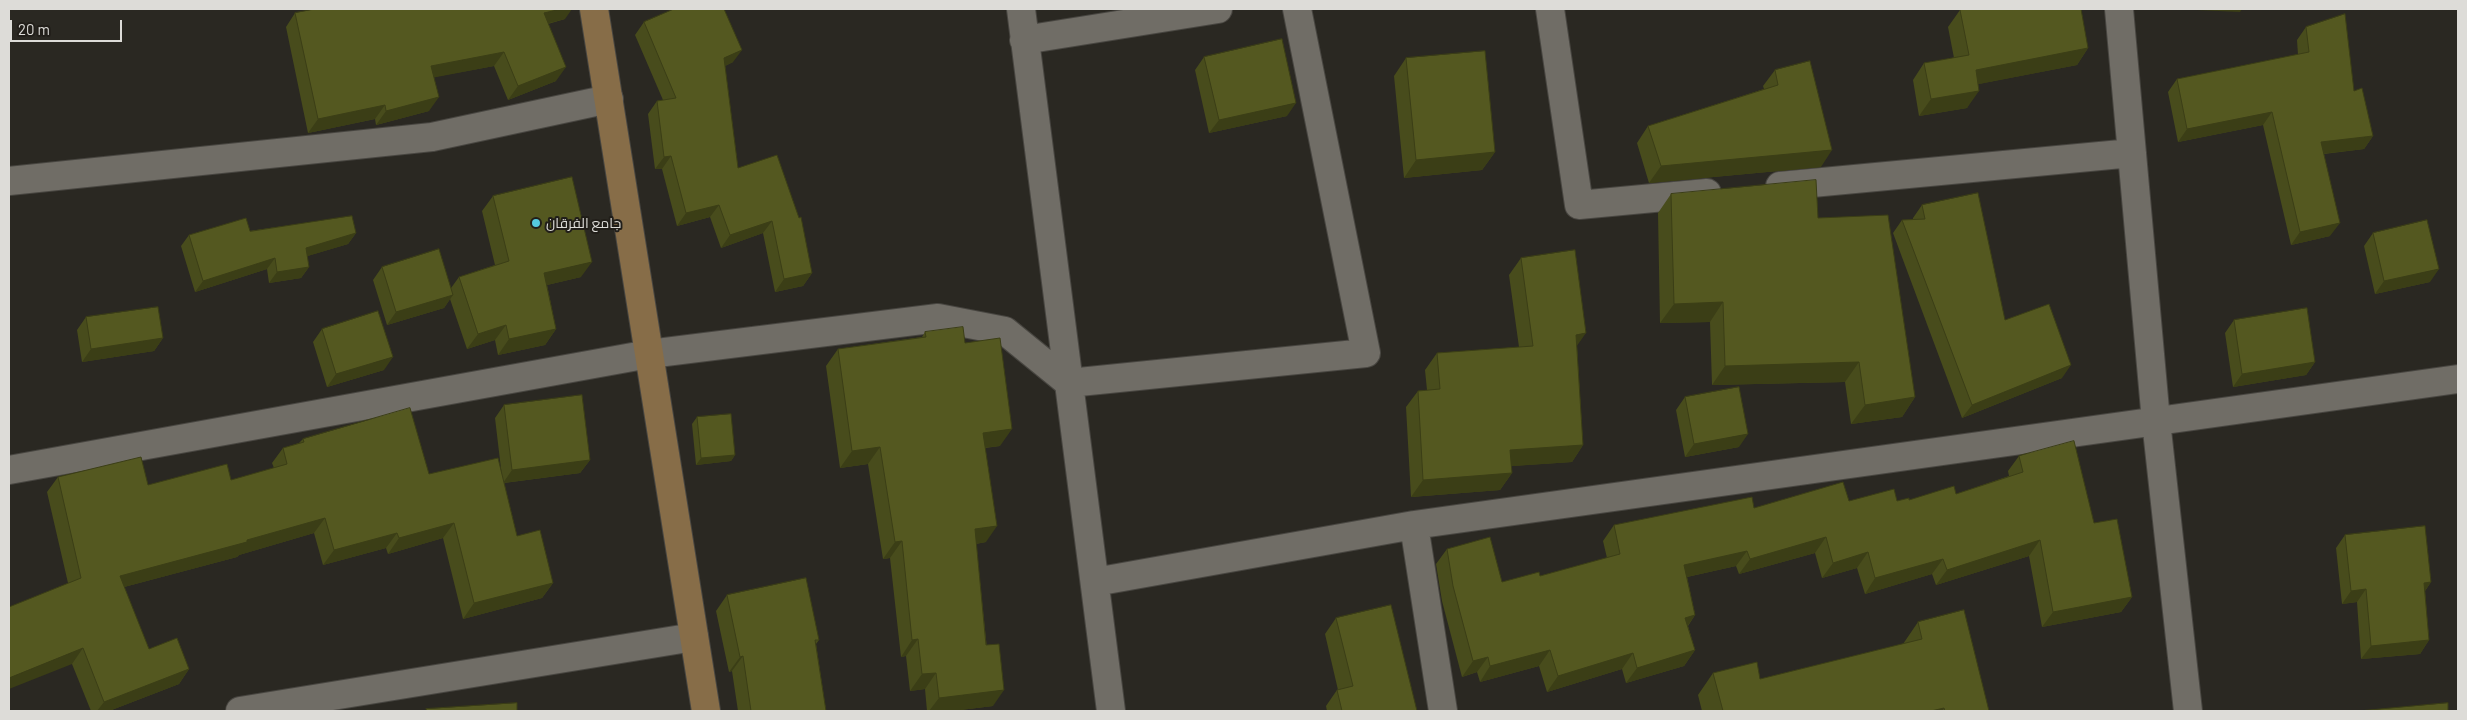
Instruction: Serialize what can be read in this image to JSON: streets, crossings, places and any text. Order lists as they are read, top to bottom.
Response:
{
  "places": ["جامع الفرقان"],
  "scale_bar": "20 m"
}
